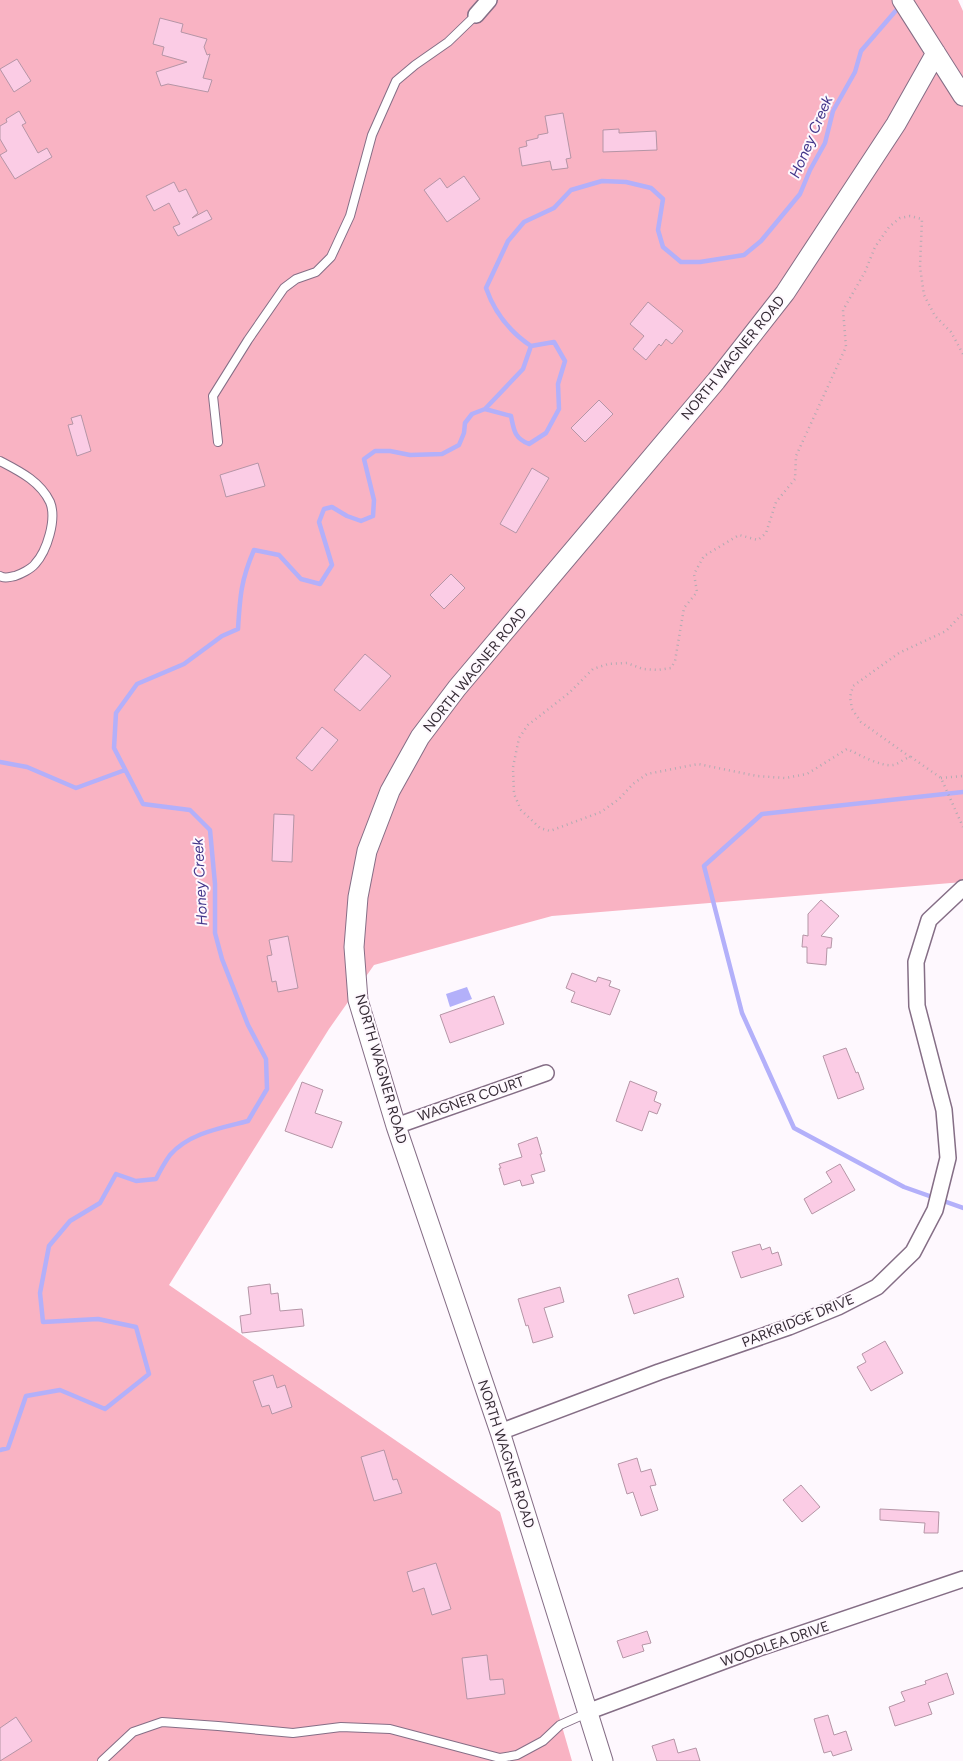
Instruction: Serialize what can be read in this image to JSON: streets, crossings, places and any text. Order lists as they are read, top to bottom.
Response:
{
  "streets": {
    "street": [
      "NORTH WAGNER ROAD",
      "WAGNER COURT",
      "PARKRIDGE DRIVE",
      "WOODLEA DRIVE"
    ]
  },
  "crossings": [
    ["NORTH WAGNER ROAD", "WAGNER COURT"],
    ["NORTH WAGNER ROAD", "PARKRIDGE DRIVE"],
    ["NORTH WAGNER ROAD", "WOODLEA DRIVE"]
  ],
  "water": ["Honey Creek"]
}
